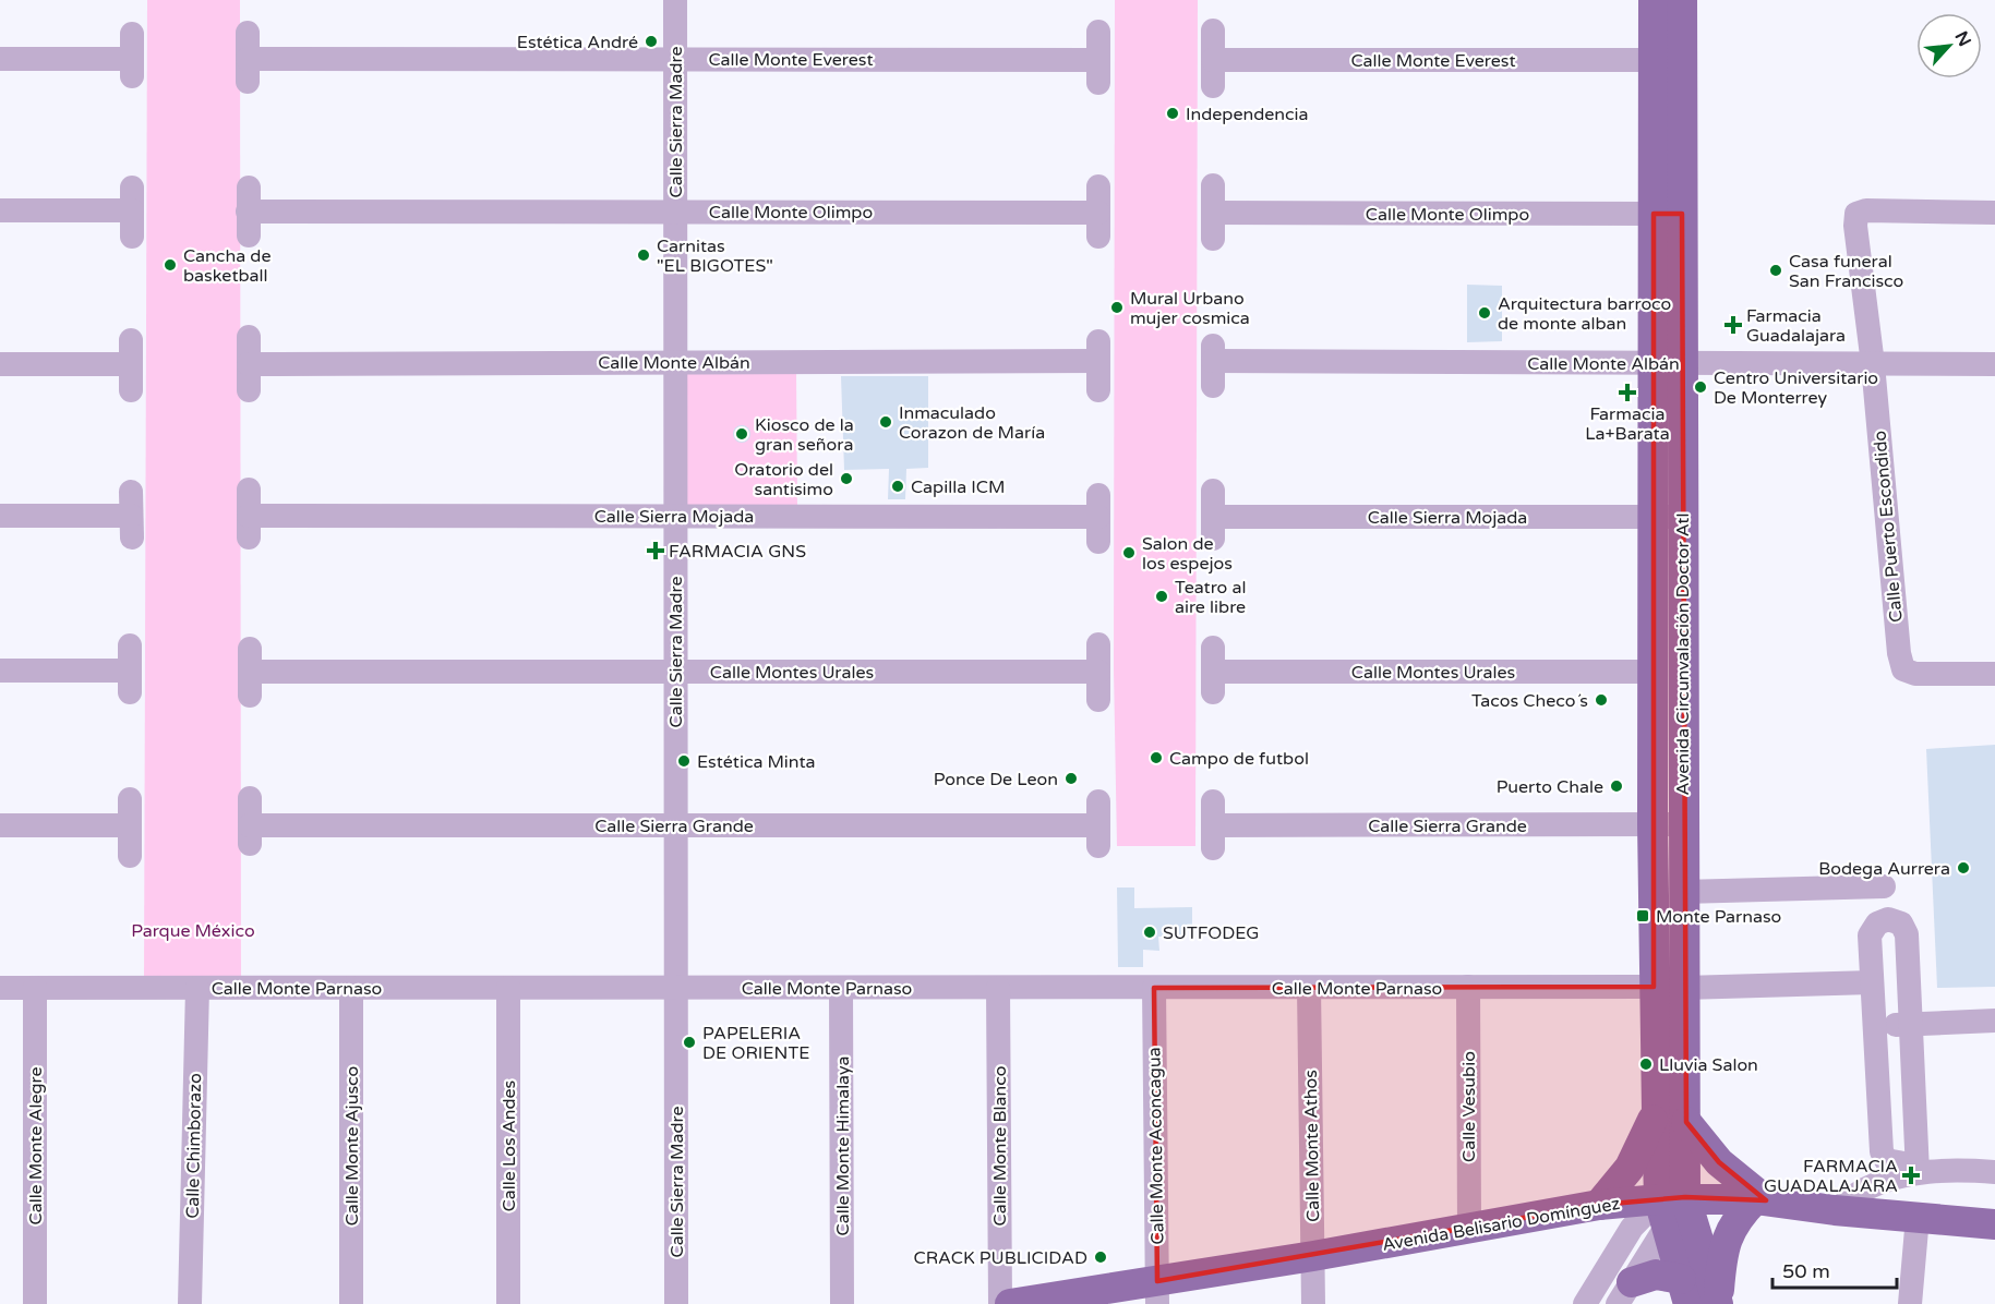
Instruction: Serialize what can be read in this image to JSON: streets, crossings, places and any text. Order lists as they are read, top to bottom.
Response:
{
  "streets": {
    "main road": ["Avenida Circunvalación Doctor Atl", "Avenida Belisario Domínguez"],
    "street": [
      "Calle Monte Everest",
      "Calle Sierra Madre",
      "Calle Monte Olimpo",
      "Calle Monte Albán",
      "Calle Sierra Mojada",
      "Calle Puerto Escondido",
      "Calle Montes Urales",
      "Calle Sierra Grande",
      "Calle Monte Parnaso",
      "Calle Vesubio",
      "Calle Monte Alegre",
      "Calle Chimborazo",
      "Calle Monte Ajusco",
      "Calle Los Andes",
      "Calle Monte Himalaya",
      "Calle Monte Blanco",
      "Calle Monte Aconcagua",
      "Calle Monte Athos"
    ]
  },
  "crossings": [
    ["Calle Monte Everest", "Calle Sierra Madre"],
    ["Calle Monte Everest", "Avenida Circunvalación Doctor Atl"],
    ["Calle Sierra Madre", "Calle Monte Olimpo"],
    ["Calle Sierra Madre", "Calle Monte Albán"],
    ["Calle Sierra Madre", "Calle Sierra Mojada"],
    ["Calle Sierra Madre", "Calle Montes Urales"],
    ["Calle Sierra Madre", "Calle Sierra Grande"],
    ["Calle Sierra Madre", "Calle Monte Parnaso"],
    ["Calle Monte Olimpo", "Avenida Circunvalación Doctor Atl"],
    ["Calle Monte Albán", "Calle Puerto Escondido"],
    ["Calle Monte Albán", "Avenida Circunvalación Doctor Atl"],
    ["Calle Sierra Mojada", "Avenida Circunvalación Doctor Atl"],
    ["Avenida Circunvalación Doctor Atl", "Calle Montes Urales"],
    ["Avenida Circunvalación Doctor Atl", "Calle Sierra Grande"],
    ["Avenida Circunvalación Doctor Atl", "Calle Monte Parnaso"],
    ["Avenida Circunvalación Doctor Atl", "Avenida Belisario Domínguez"],
    ["Calle Monte Parnaso", "Calle Vesubio"],
    ["Calle Monte Parnaso", "Calle Monte Alegre"],
    ["Calle Monte Parnaso", "Calle Chimborazo"],
    ["Calle Monte Parnaso", "Calle Monte Ajusco"],
    ["Calle Monte Parnaso", "Calle Los Andes"],
    ["Calle Monte Parnaso", "Calle Monte Himalaya"],
    ["Calle Monte Parnaso", "Calle Monte Blanco"],
    ["Calle Monte Parnaso", "Calle Monte Aconcagua"],
    ["Calle Monte Parnaso", "Calle Monte Athos"],
    ["Calle Vesubio", "Avenida Belisario Domínguez"],
    ["Calle Monte Aconcagua", "Avenida Belisario Domínguez"],
    ["Calle Monte Athos", "Avenida Belisario Domínguez"]
  ],
  "parks": ["Parque México"],
  "places": {
    "other": [
      "Estética André",
      "Independencia",
      "Carnitas \"EL BIGOTES\"",
      "Cancha de basketball",
      "Casa funeral San Francisco",
      "Mural Urbano mujer cosmica",
      "Arquitectura barroco de monte alban",
      "Centro Universitario De Monterrey",
      "Inmaculado Corazon de María",
      "Kiosco de la gran señora",
      "Oratorio del santisimo",
      "Capilla ICM",
      "Salon de los espejos",
      "Teatro al aire libre",
      "Tacos Checo´s",
      "Campo de futbol",
      "Estética Minta",
      "Ponce De Leon",
      "Puerto Chale",
      "Bodega Aurrera",
      "SUTFODEG",
      "PAPELERIA DE ORIENTE",
      "Lluvia Salon",
      "CRACK PUBLICIDAD"
    ],
    "health": [
      "Farmacia Guadalajara",
      "Farmacia La+Barata",
      "FARMACIA GNS",
      "FARMACIA GUADALAJARA"
    ],
    "transit": ["Monte Parnaso"]
  },
  "scale_bar": "50 m",
  "north": "top right"
}
